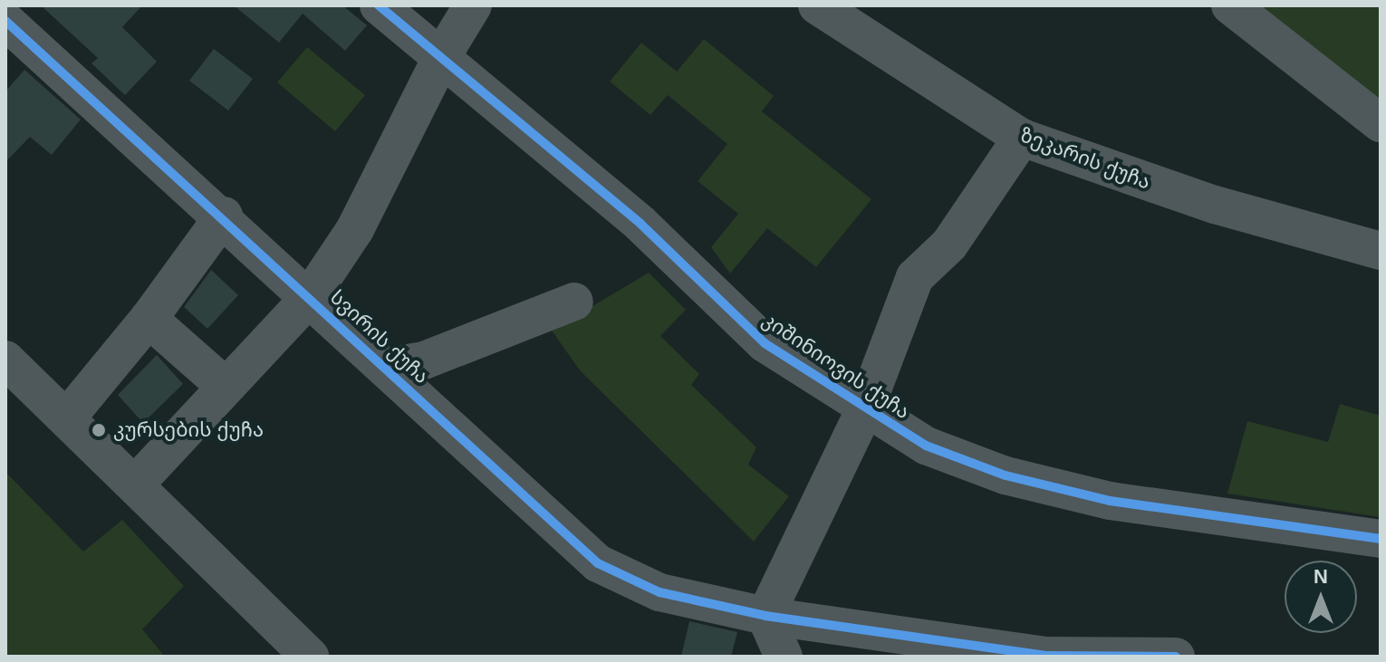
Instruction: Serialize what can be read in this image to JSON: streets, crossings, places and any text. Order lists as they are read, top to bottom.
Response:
{
  "streets": {
    "street": ["ზეკარის ქუჩა", "სვირის ქუჩა", "კიშინიოვის ქუჩა"]
  },
  "places": ["კურსების ქუჩა"],
  "north": "top"
}
